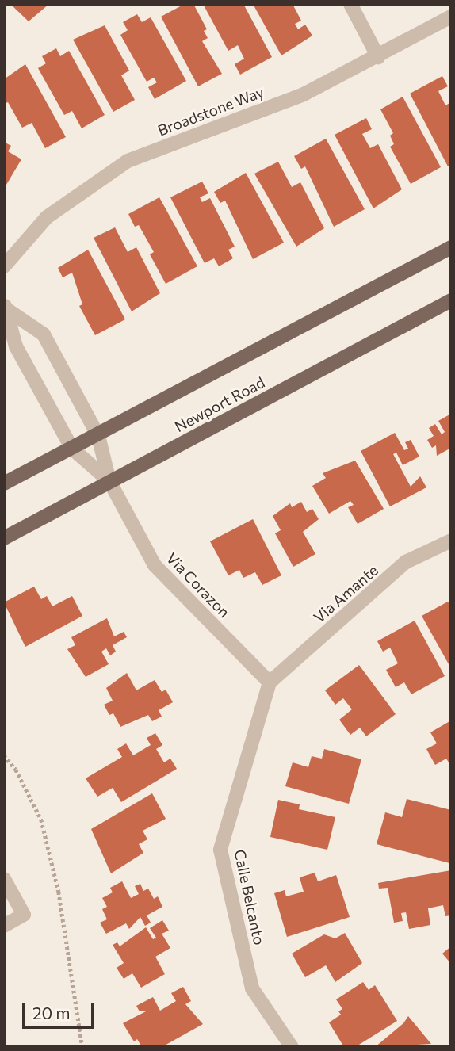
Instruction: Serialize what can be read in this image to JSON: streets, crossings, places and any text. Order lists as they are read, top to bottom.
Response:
{
  "streets": {
    "main road": ["Newport Road"],
    "street": [
      "Broadstone Way",
      "Via Corazon",
      "Via Amante",
      "Calle Belcanto"
    ]
  },
  "crossings": [
    ["Newport Road", "Via Corazon"],
    ["Via Corazon", "Via Amante"],
    ["Via Corazon", "Calle Belcanto"],
    ["Via Amante", "Calle Belcanto"]
  ],
  "scale_bar": "20 m"
}
